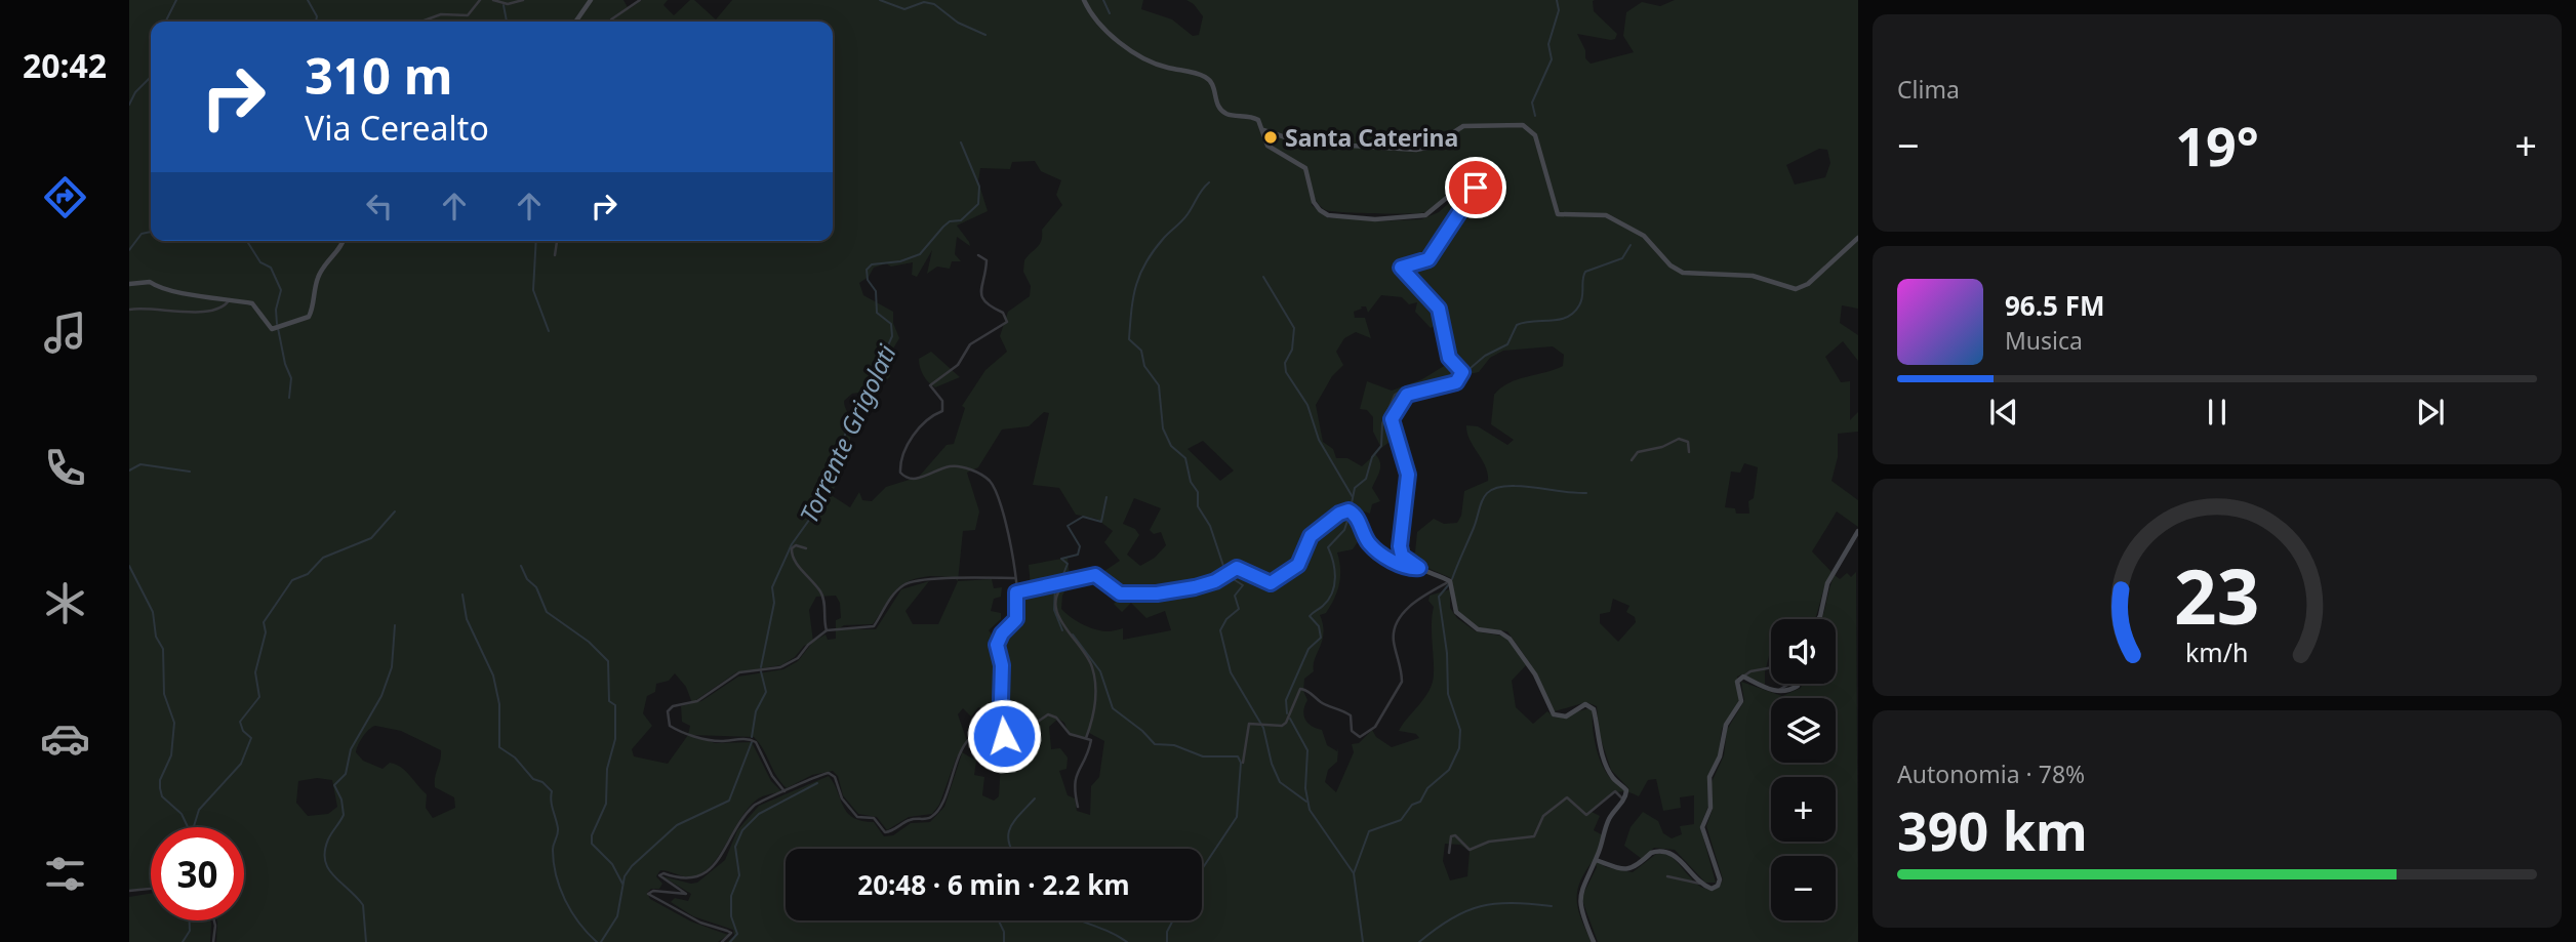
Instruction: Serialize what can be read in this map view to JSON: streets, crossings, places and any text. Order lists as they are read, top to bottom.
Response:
{
  "water": ["Torrente Grigolati"],
  "places": ["Santa Caterina"],
  "page": {
    "tabs": "20:42",
    "tile": [
      "Clima",
      ["Autonomia · 78%", "390 km"]
    ],
    "turn": ["310 m", "Via Cerealto"],
    "heat": ["−", "19°", "+"],
    "song": ["96.5 FM", "Musica"],
    "map_buttons": ["+", "−"],
    "limit": "30",
    "trip": "20:48 · 6 min · 2.2 km",
    "gauge": ["23", "km/h"]
  }
}
